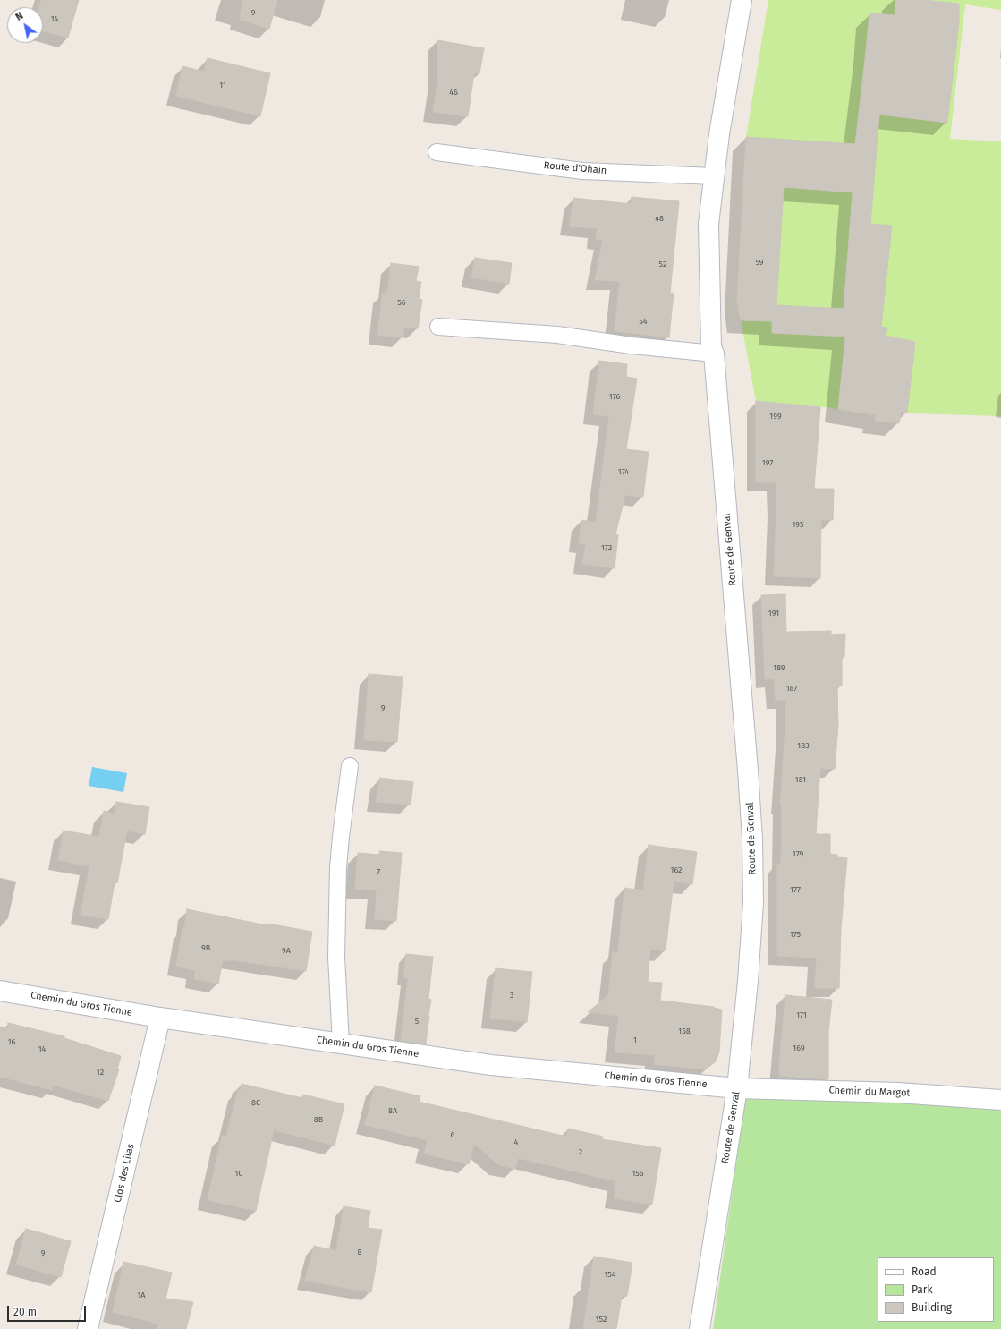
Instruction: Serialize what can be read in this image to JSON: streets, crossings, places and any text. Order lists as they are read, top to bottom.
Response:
{
  "streets": {
    "main road": [
      "Route de Genval",
      "Chemin du Gros Tienne",
      "Chemin du Margot",
      "Clos des Lilas"
    ],
    "lane": ["Route d'Ohain"]
  },
  "crossings": [
    ["Route de Genval", "Chemin du Gros Tienne"],
    ["Route de Genval", "Chemin du Margot"],
    ["Chemin du Gros Tienne", "Chemin du Margot"],
    ["Chemin du Gros Tienne", "Clos des Lilas"]
  ],
  "house_numbers": [
    "9",
    "14",
    "11",
    "46",
    "48",
    "59",
    "52",
    "56",
    "54",
    "176",
    "199",
    "197",
    "174",
    "195",
    "172",
    "191",
    "189",
    "187",
    "9",
    "183",
    "181",
    "179",
    "162",
    "7",
    "177",
    "175",
    "9B",
    "9A",
    "3",
    "171",
    "5",
    "158",
    "1",
    "16",
    "169",
    "14",
    "12",
    "8C",
    "8A",
    "8B",
    "6",
    "4",
    "2",
    "10",
    "156",
    "8",
    "9",
    "154",
    "1A",
    "152"
  ],
  "legend": ["Road", "Park", "Building"],
  "scale_bar": "20 m",
  "north": "top left"
}
